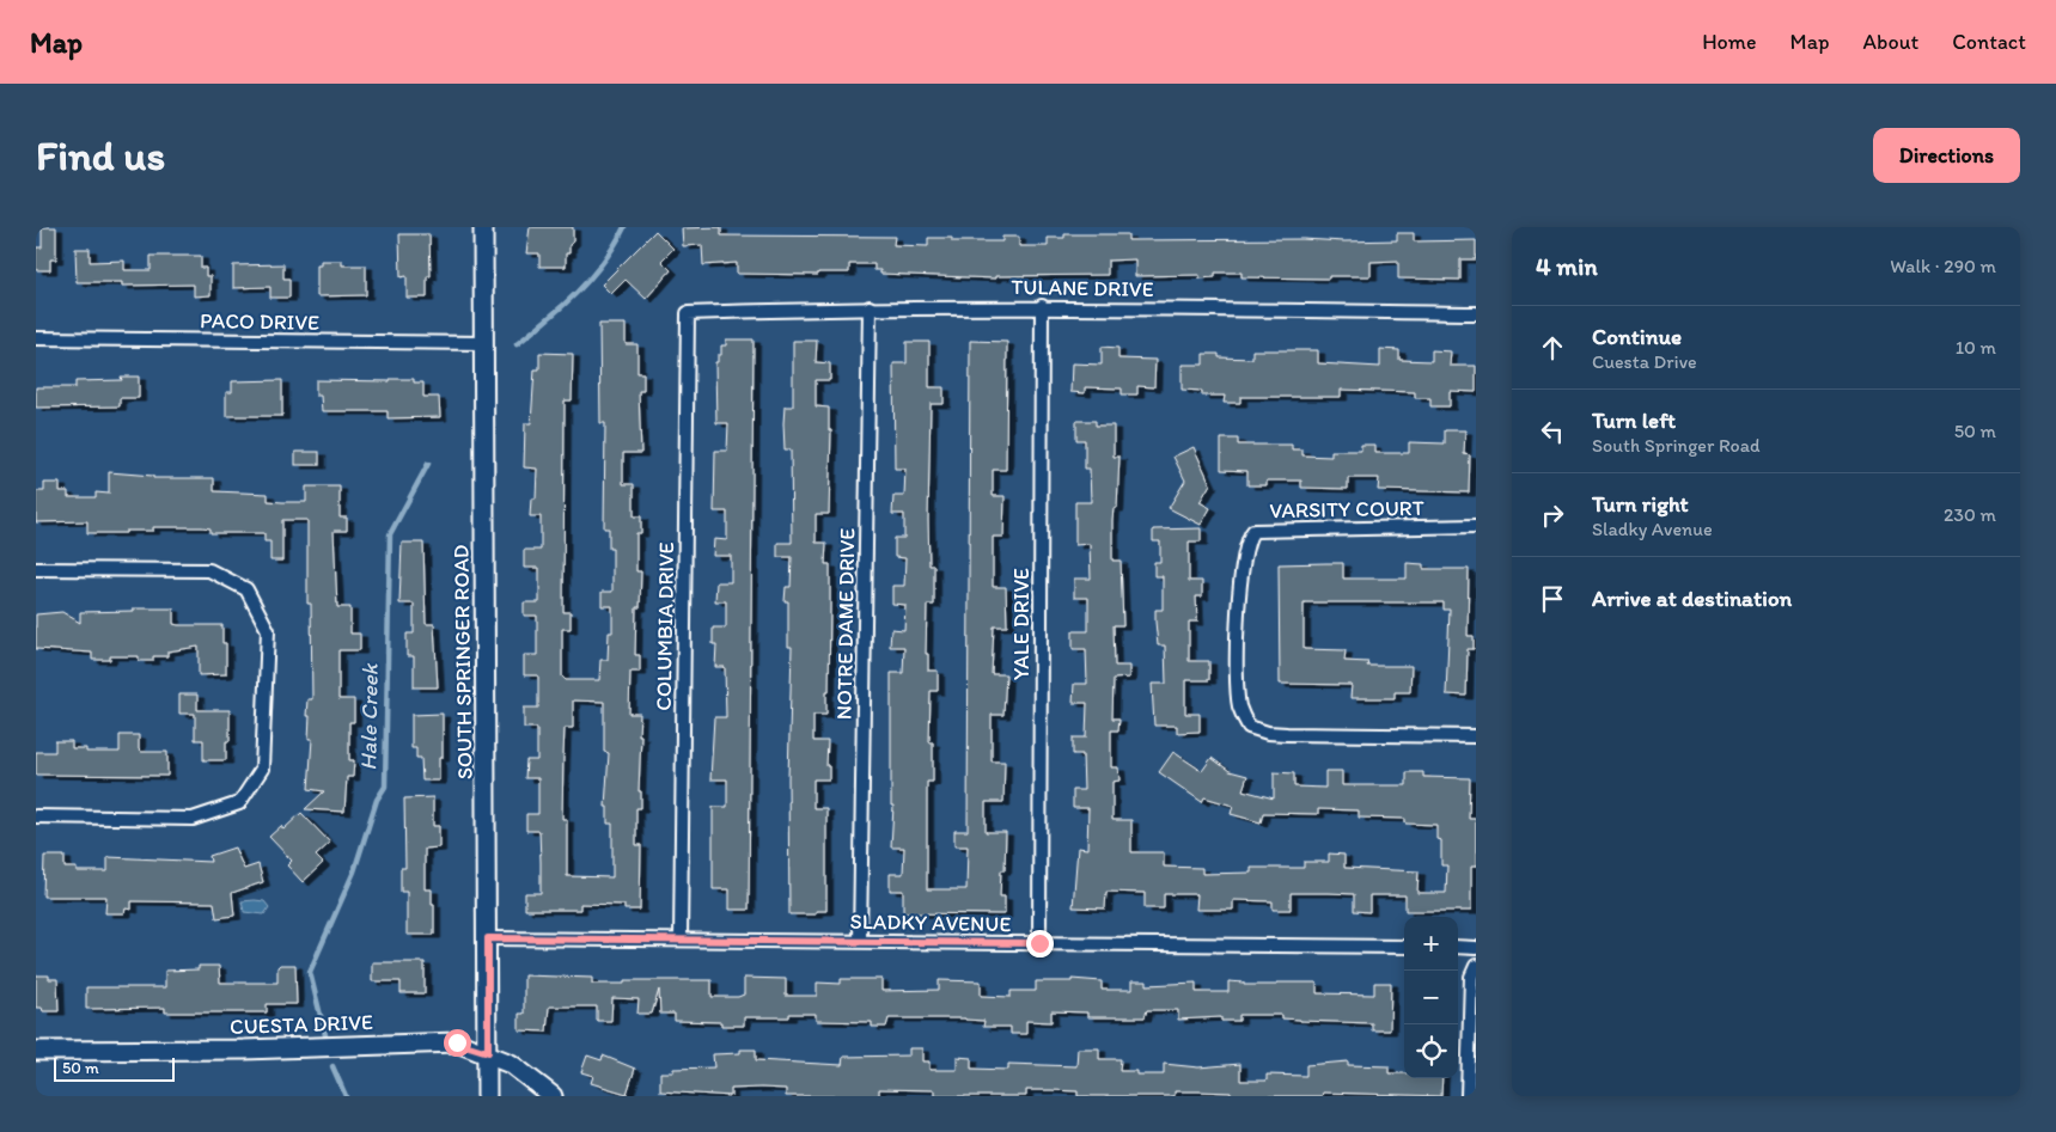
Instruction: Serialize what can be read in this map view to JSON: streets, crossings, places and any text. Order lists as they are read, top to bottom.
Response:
{
  "streets": {
    "street": [
      "TULANE DRIVE",
      "PACO DRIVE",
      "VARSITY COURT",
      "NOTRE DAME DRIVE",
      "YALE DRIVE",
      "COLUMBIA DRIVE",
      "SOUTH SPRINGER ROAD",
      "SLADKY AVENUE",
      "CUESTA DRIVE"
    ]
  },
  "crossings": [
    ["TULANE DRIVE", "NOTRE DAME DRIVE"],
    ["TULANE DRIVE", "YALE DRIVE"],
    ["TULANE DRIVE", "COLUMBIA DRIVE"],
    ["PACO DRIVE", "SOUTH SPRINGER ROAD"],
    ["NOTRE DAME DRIVE", "SLADKY AVENUE"],
    ["YALE DRIVE", "SLADKY AVENUE"],
    ["COLUMBIA DRIVE", "SLADKY AVENUE"],
    ["SOUTH SPRINGER ROAD", "SLADKY AVENUE"],
    ["SOUTH SPRINGER ROAD", "CUESTA DRIVE"]
  ],
  "water": ["Hale Creek"],
  "scale_bar": "50 m",
  "page": {
    "header": "Map",
    "nav": [
      "Home",
      "Map",
      "About",
      "Contact"
    ],
    "buttons": "Directions",
    "title": "Find us",
    "heading": ["4 min", "Walk · 290 m"],
    "list": [
      ["Continue", "Cuesta Drive", "10 m"],
      ["Turn left", "South Springer Road", "50 m"],
      ["Turn right", "Sladky Avenue", "230 m"],
      "Arrive at destination"
    ],
    "map_buttons": ["+", "−"],
    "scale": "50 m"
  }
}
